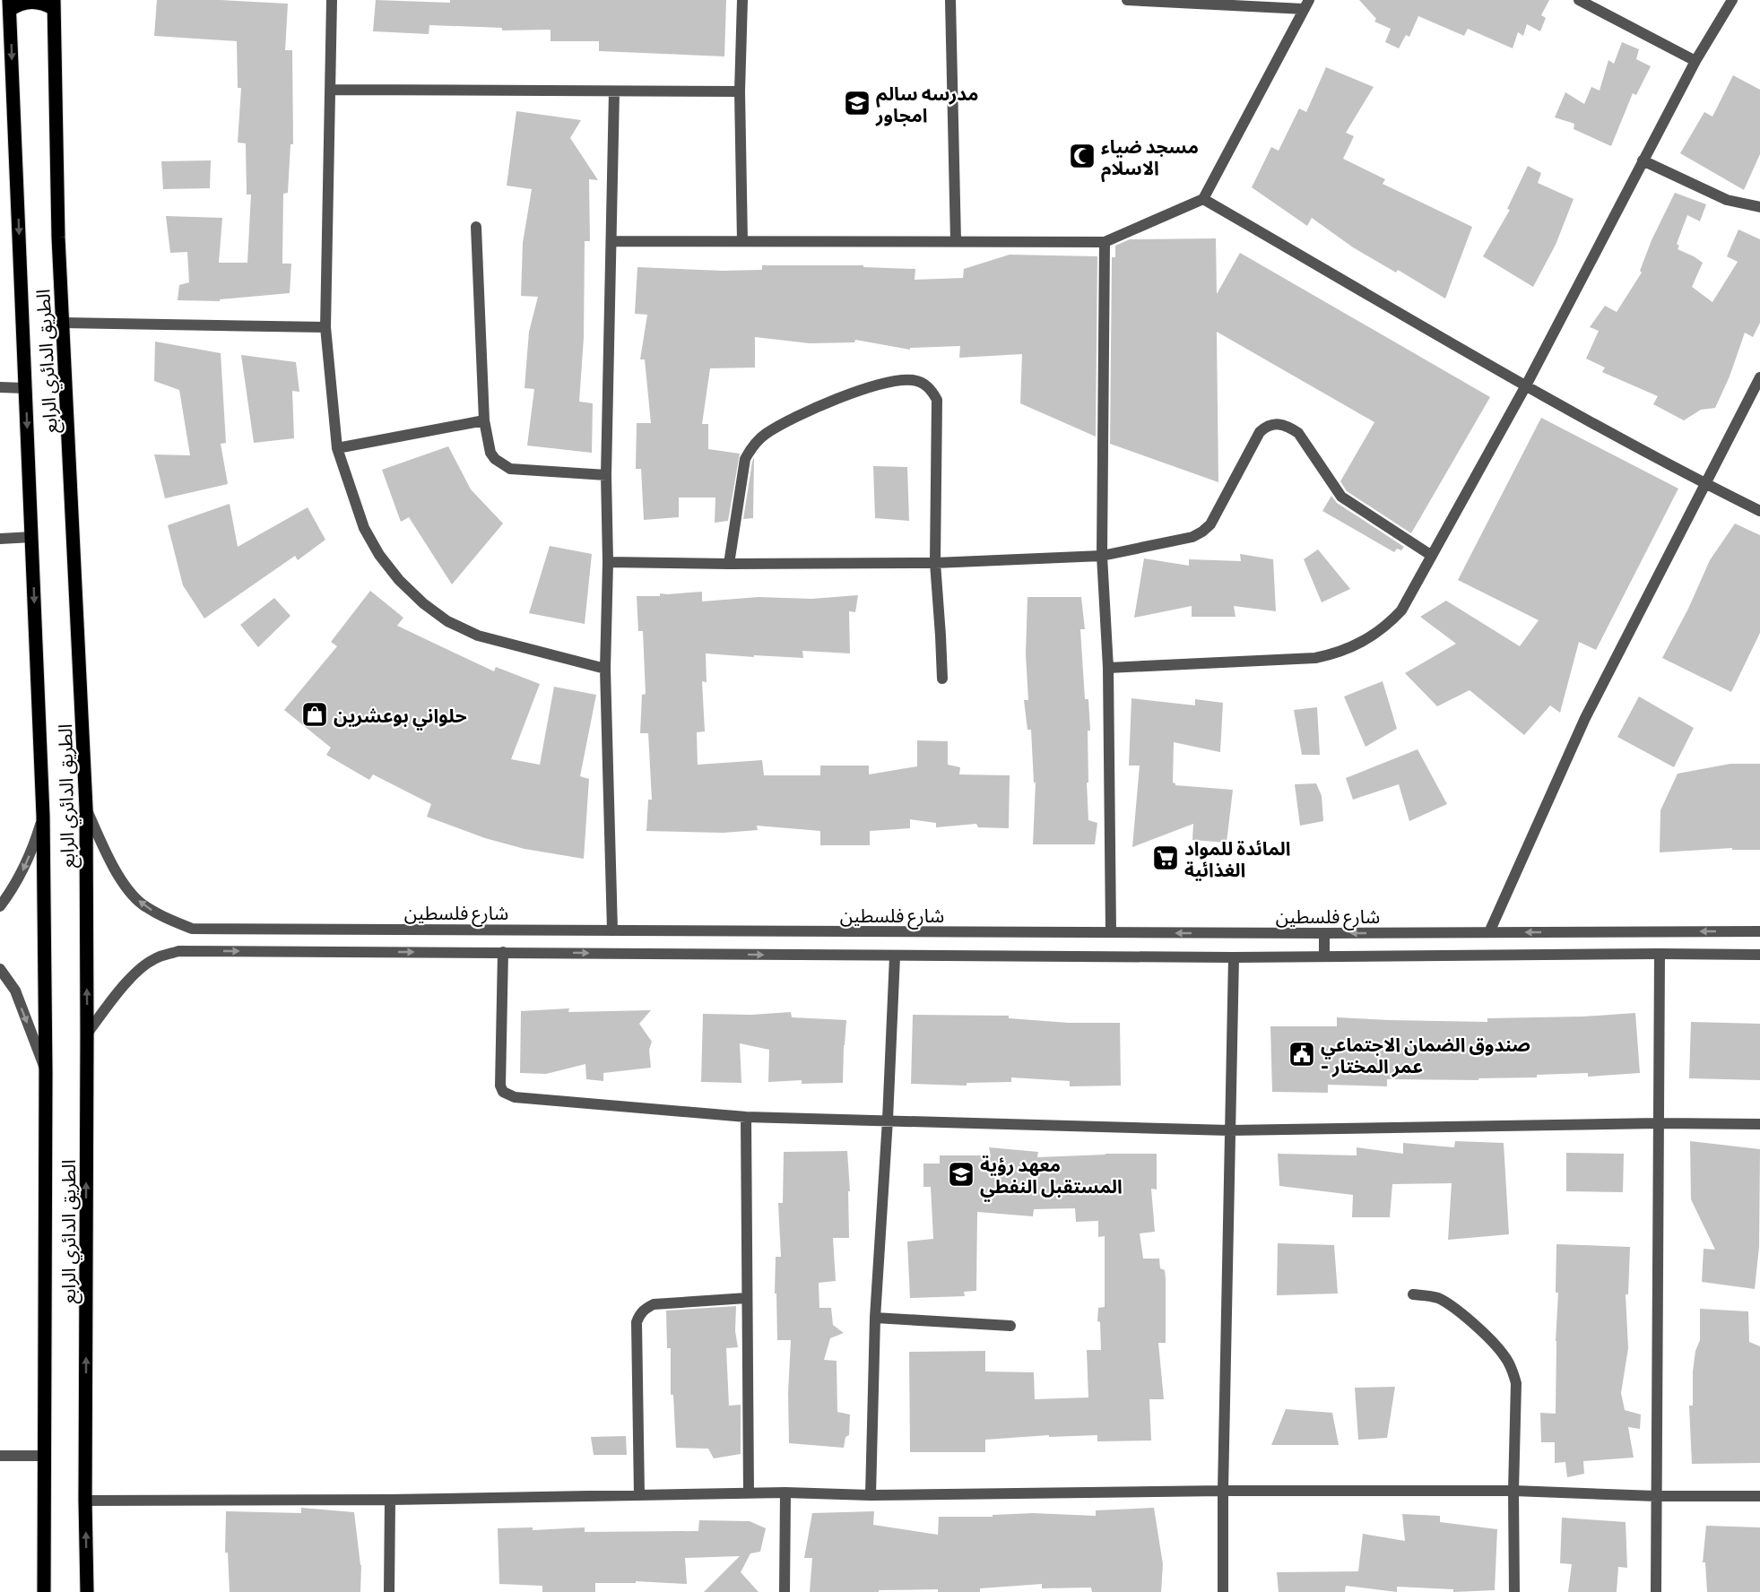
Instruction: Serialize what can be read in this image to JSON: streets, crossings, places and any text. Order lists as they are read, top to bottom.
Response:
{
  "streets": {
    "main road": ["الطريق الدائري الرابع"],
    "street": ["شارع فلسطين"]
  },
  "crossings": [
    ["الطريق الدائري الرابع", "شارع فلسطين"]
  ],
  "places": {
    "school or university": ["مدرسه سالم امجاور", "معهد رؤية المستقبل النفطي"],
    "mosque": ["مسجد ضياء الاسلام"],
    "shop": ["حلواني بوعشرين"],
    "supermarket": ["المائدة للمواد الغذائية"],
    "public building": ["صندوق الضمان الاجتماعي - عمر المختار"]
  }
}
